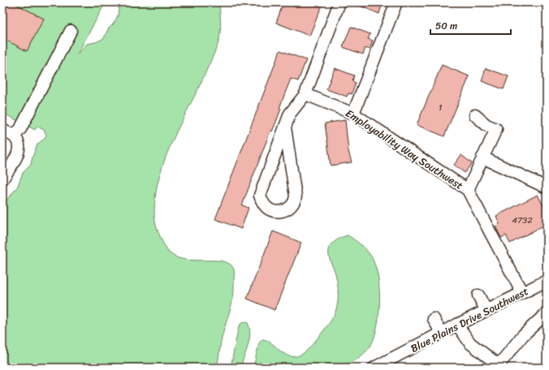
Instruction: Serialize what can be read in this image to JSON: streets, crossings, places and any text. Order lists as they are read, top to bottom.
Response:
{
  "streets": {
    "street": ["Employability Way Southwest", "Blue Plains Drive Southwest"]
  },
  "crossings": [
    ["Employability Way Southwest", "Blue Plains Drive Southwest"]
  ],
  "house_numbers": ["1", "4732"],
  "scale_bar": "50 m"
}
